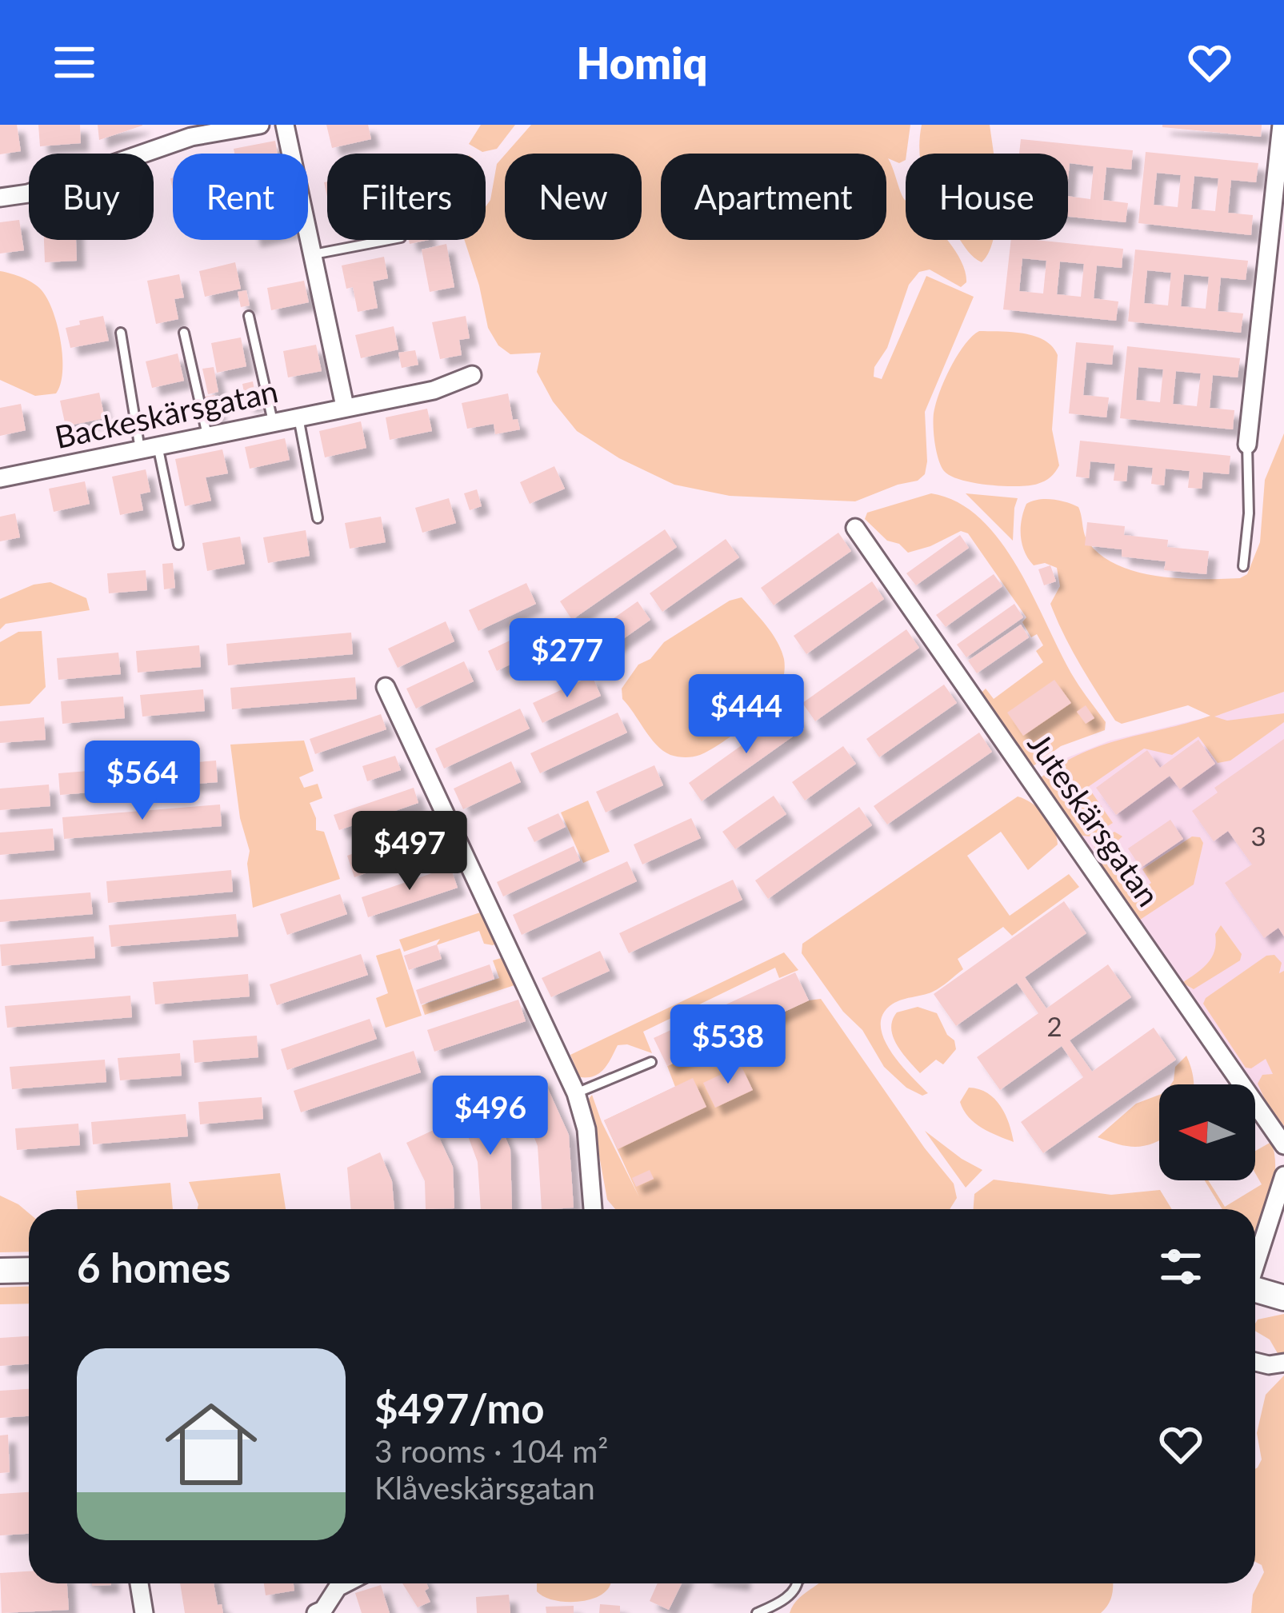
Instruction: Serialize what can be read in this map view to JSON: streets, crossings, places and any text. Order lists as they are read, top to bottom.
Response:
{
  "streets": {
    "street": ["Backeskärsgatan", "Juteskärsgatan"]
  },
  "house_numbers": ["3", "2"],
  "north": "left",
  "page": {
    "header": "Homiq",
    "chip": [
      "Buy",
      "Rent",
      "Filters",
      "New",
      "Apartment",
      "House"
    ],
    "price": [
      "$277",
      "$444",
      "$564",
      "$497",
      "$538",
      "$496"
    ],
    "heading": "6 homes",
    "list": [
      {
        "name": "$497/mo",
        "note": "3 rooms · 104 m² · Klåveskärsgatan"
      }
    ]
  }
}
